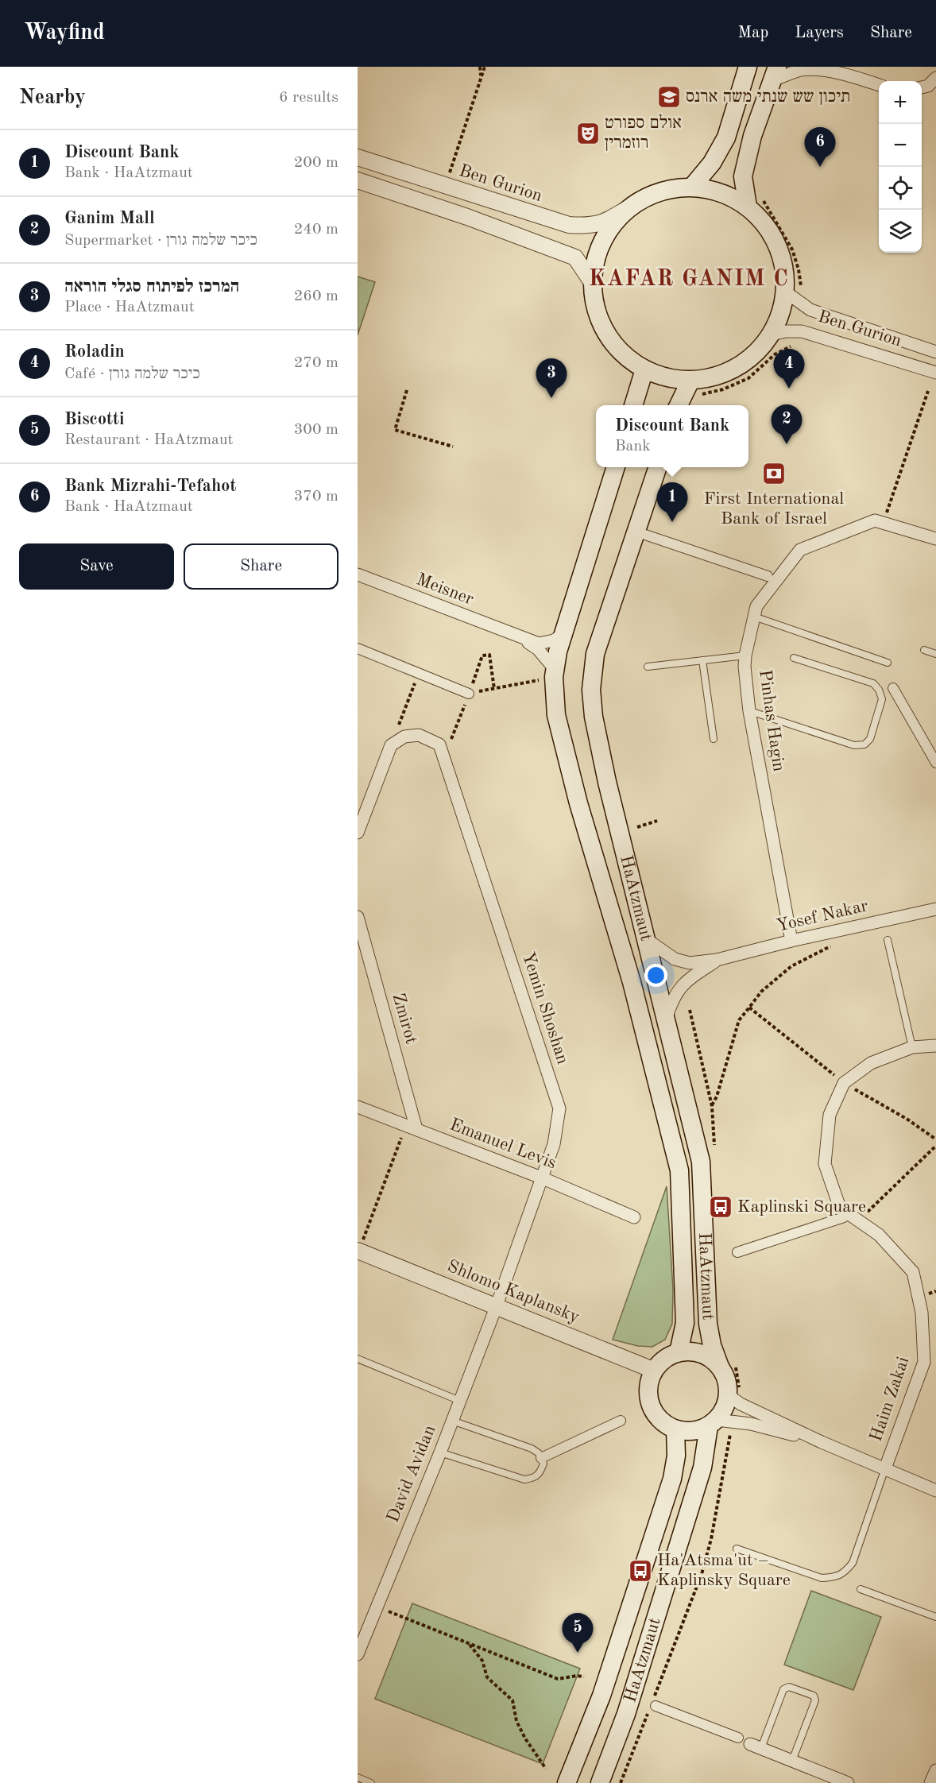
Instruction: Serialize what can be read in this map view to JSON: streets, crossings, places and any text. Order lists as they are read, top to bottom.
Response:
{
  "streets": {
    "main road": ["HaAtzmaut"],
    "street": [
      "Ben Gurion",
      "Meisner",
      "Pinhas Hagin",
      "Yosef Nakar",
      "Yemin Shoshan",
      "Zmirot",
      "Emanuel Levis",
      "Shlomo Kaplansky",
      "Haim Zakai",
      "David Avidan"
    ]
  },
  "crossings": [
    ["Meisner", "HaAtzmaut"],
    ["Pinhas Hagin", "Yosef Nakar"],
    ["HaAtzmaut", "Yosef Nakar"],
    ["HaAtzmaut", "Shlomo Kaplansky"],
    ["Yemin Shoshan", "Emanuel Levis"],
    ["Yemin Shoshan", "Shlomo Kaplansky"],
    ["Yemin Shoshan", "David Avidan"],
    ["Zmirot", "Emanuel Levis"],
    ["Shlomo Kaplansky", "David Avidan"]
  ],
  "districts": ["KAFAR GANIM C"],
  "places": {
    "school or university": ["תיכון שש שנתי משה ארנס"],
    "theatre": ["אולם ספורט רוזמרין"],
    "bank": ["First International Bank of Israel"],
    "bus stop": ["Kaplinski Square", "Ha'Atsma'ut – Kaplinsky Square"]
  },
  "page": {
    "header": "Wayfind",
    "nav": ["Map", "Layers", "Share"],
    "heading": ["Nearby", "6 results"],
    "map_buttons": ["+", "−"],
    "pins": [
      "6",
      "4",
      "3",
      "2",
      "1",
      "5"
    ],
    "list": [
      {
        "mark": "1",
        "name": "Discount Bank",
        "note": "Bank · HaAtzmaut",
        "value": "200 m"
      },
      {
        "mark": "2",
        "name": "Ganim Mall",
        "note": "Supermarket · כיכר שלמה גורן",
        "value": "240 m"
      },
      {
        "mark": "3",
        "name": "המרכז לפיתוח סגלי הוראה",
        "note": "Place · HaAtzmaut",
        "value": "260 m"
      },
      {
        "mark": "4",
        "name": "Roladin",
        "note": "Café · כיכר שלמה גורן",
        "value": "270 m"
      },
      {
        "mark": "5",
        "name": "Biscotti",
        "note": "Restaurant · HaAtzmaut",
        "value": "300 m"
      },
      {
        "mark": "6",
        "name": "Bank Mizrahi-Tefahot",
        "note": "Bank · HaAtzmaut",
        "value": "370 m"
      }
    ],
    "popup": ["Discount Bank", "Bank"],
    "buttons": ["Save", "Share"]
  }
}
